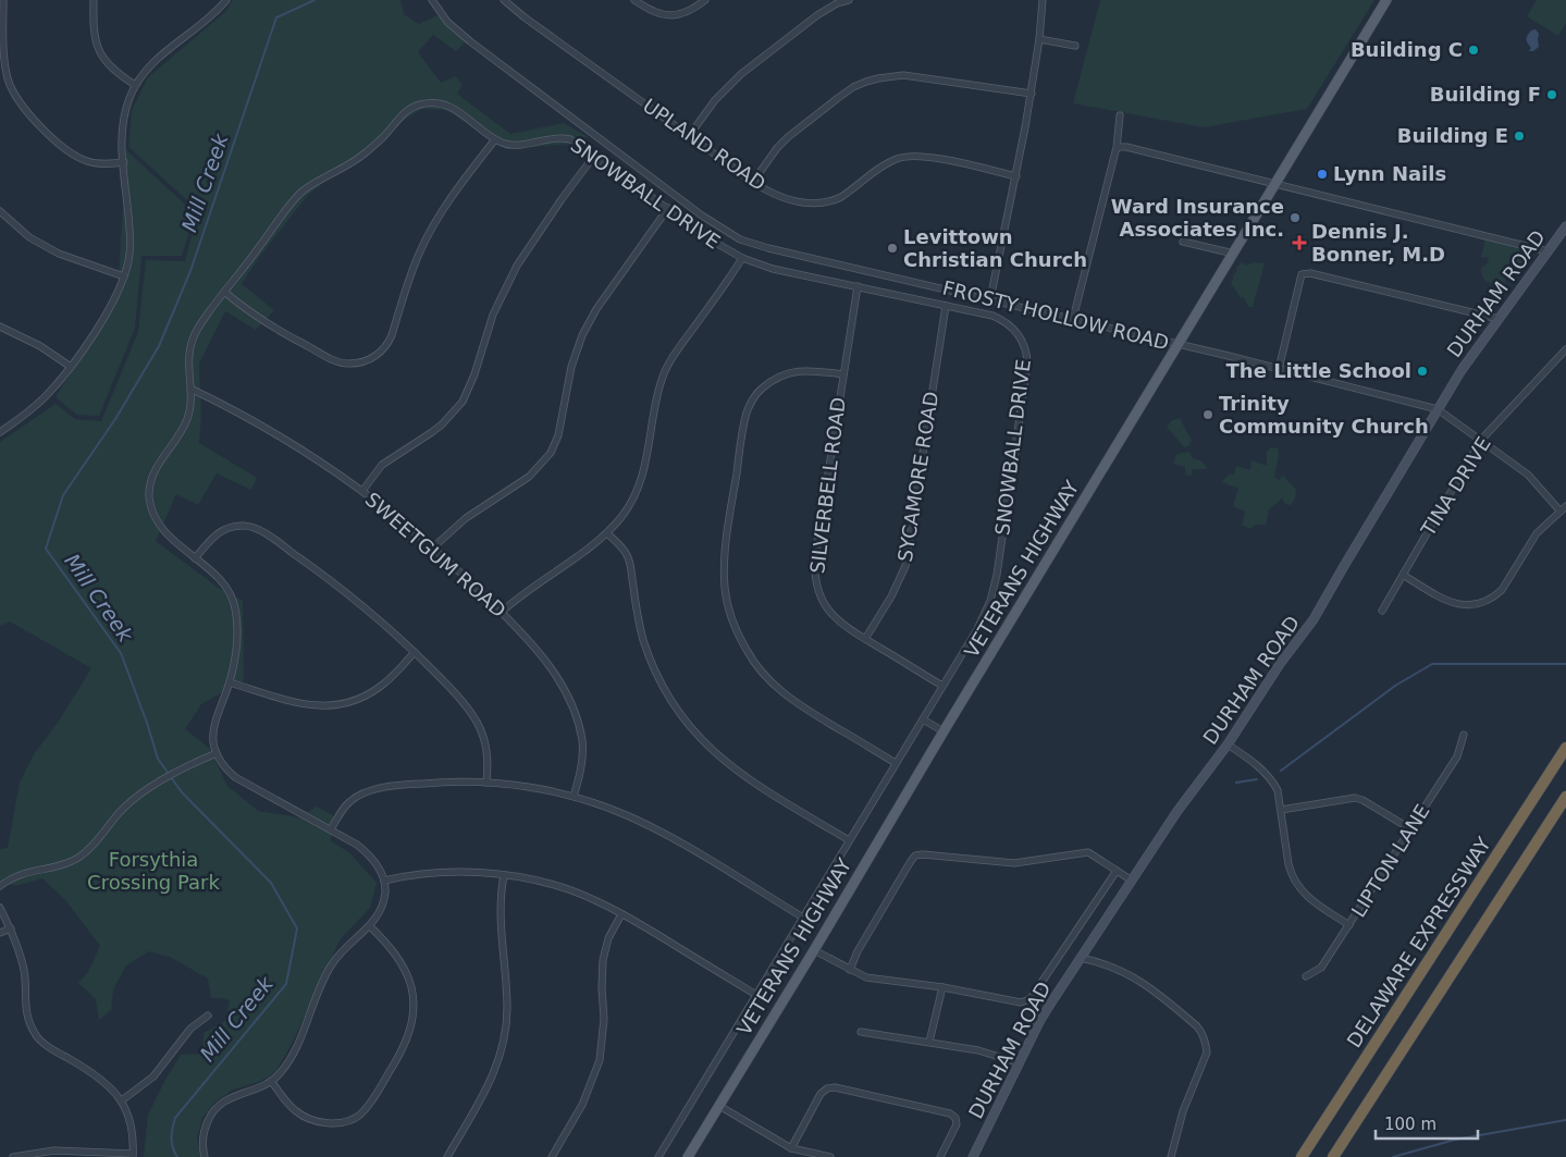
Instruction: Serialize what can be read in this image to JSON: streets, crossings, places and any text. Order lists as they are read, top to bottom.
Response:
{
  "streets": {
    "highway": ["DELAWARE EXPRESSWAY"],
    "main road": ["DURHAM ROAD", "VETERANS HIGHWAY"],
    "street": [
      "UPLAND ROAD",
      "SNOWBALL DRIVE",
      "FROSTY HOLLOW ROAD",
      "SYCAMORE ROAD",
      "SILVERBELL ROAD",
      "TINA DRIVE",
      "SWEETGUM ROAD",
      "LIPTON LANE"
    ]
  },
  "crossings": [
    ["SNOWBALL DRIVE", "SYCAMORE ROAD"],
    ["SNOWBALL DRIVE", "SILVERBELL ROAD"],
    ["SNOWBALL DRIVE", "SWEETGUM ROAD"],
    ["DURHAM ROAD", "FROSTY HOLLOW ROAD"],
    ["FROSTY HOLLOW ROAD", "TINA DRIVE"],
    ["FROSTY HOLLOW ROAD", "VETERANS HIGHWAY"],
    ["SYCAMORE ROAD", "SILVERBELL ROAD"]
  ],
  "water": ["Mill Creek"],
  "parks": ["Forsythia Crossing Park"],
  "places": {
    "other": [
      "Building C",
      "Building F",
      "Building E",
      "Lynn Nails",
      "Ward Insurance Associates Inc.",
      "Levittown Christian Church",
      "The Little School",
      "Trinity Community Church"
    ],
    "health": ["Dennis J. Bonner, M.D"]
  },
  "scale_bar": "100 m"
}
